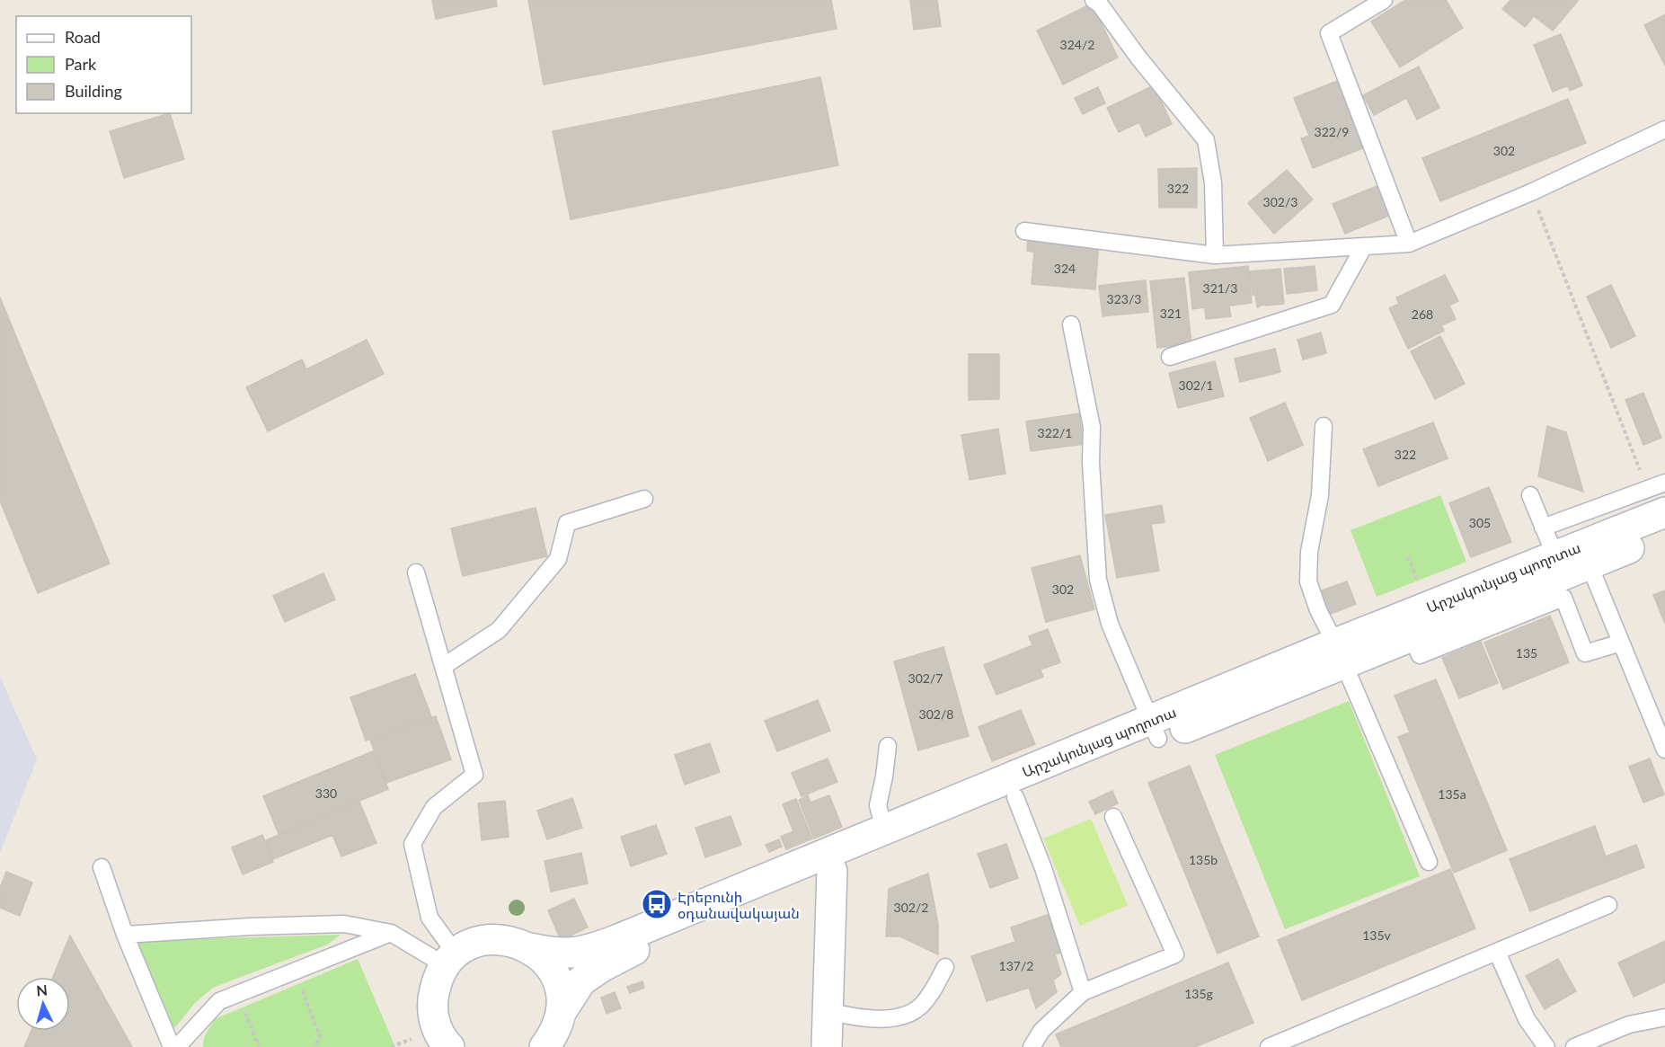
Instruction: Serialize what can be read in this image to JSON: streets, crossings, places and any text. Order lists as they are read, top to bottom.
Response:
{
  "streets": {
    "street": ["Արշակունյաց պողոտա"]
  },
  "places": {
    "bus stop": ["Էրեբունի օդանավակայան"]
  },
  "house_numbers": [
    "324/2",
    "322/9",
    "302",
    "322",
    "302/3",
    "324",
    "321/3",
    "323/3",
    "321",
    "268",
    "302/1",
    "322/1",
    "322",
    "305",
    "302",
    "135",
    "302/7",
    "302/8",
    "330",
    "135a",
    "135b",
    "302/2",
    "135v",
    "137/2",
    "135g"
  ],
  "legend": ["Road", "Park", "Building"],
  "north": "top"
}
